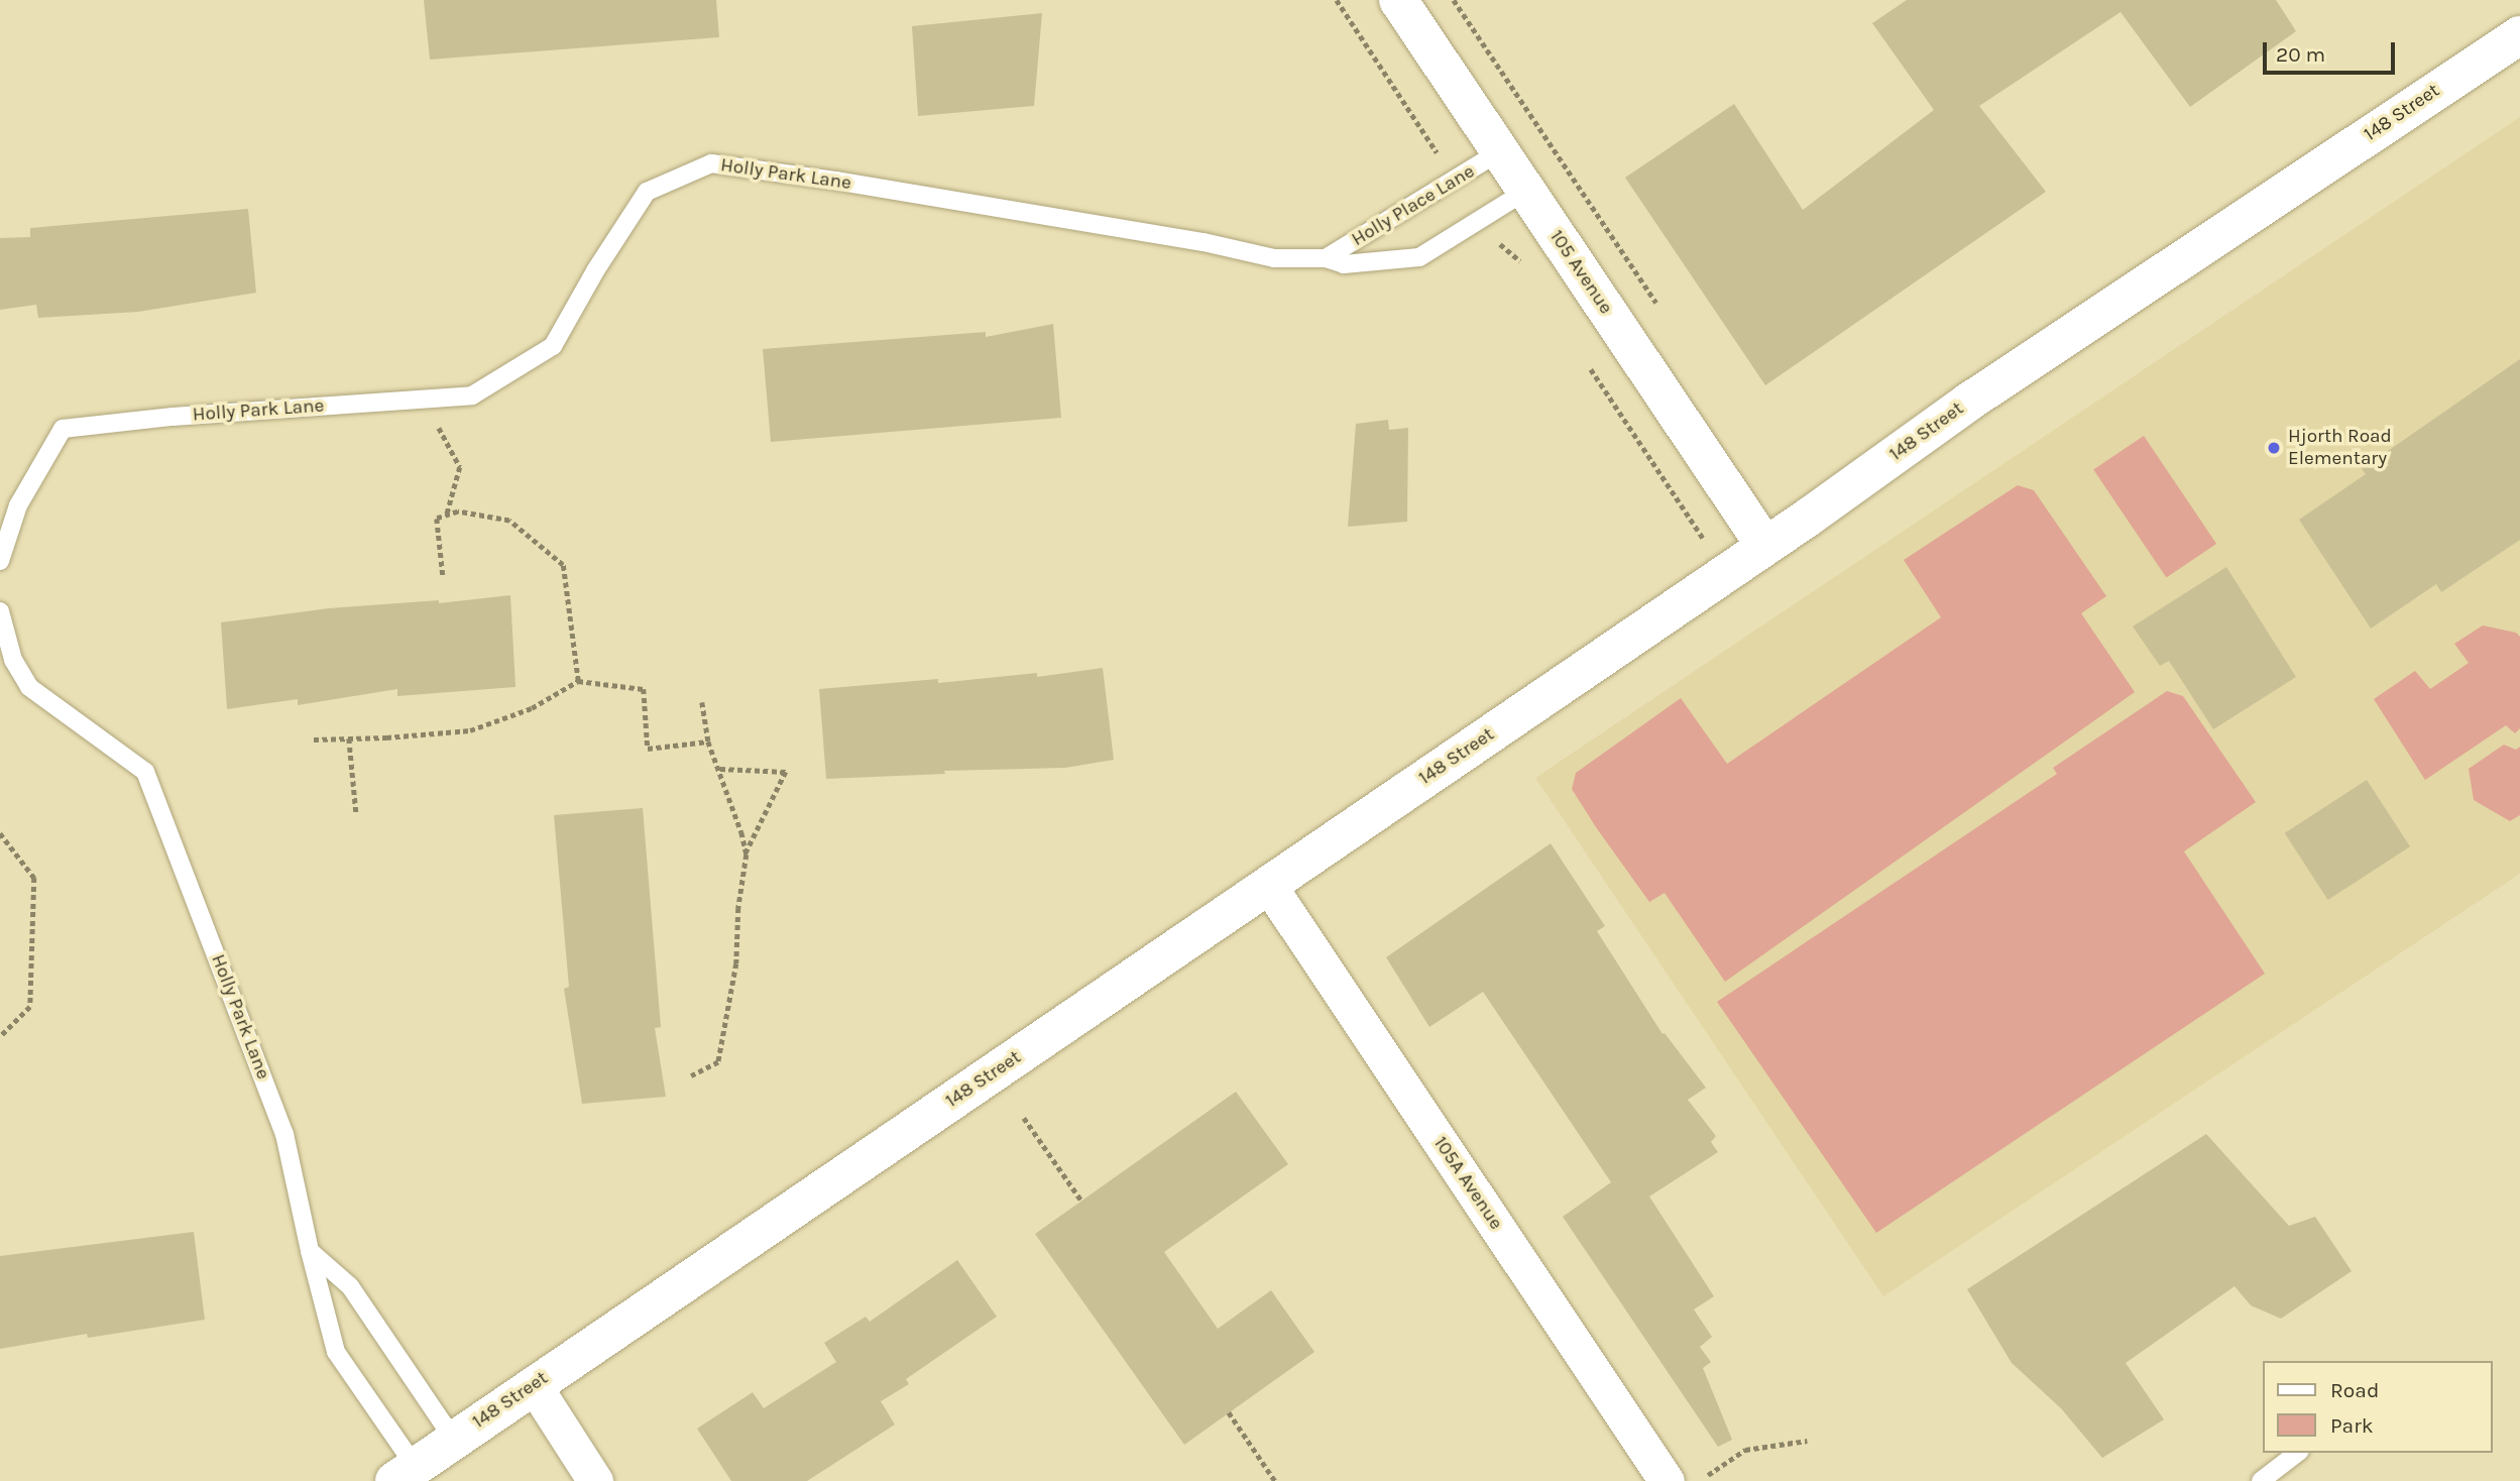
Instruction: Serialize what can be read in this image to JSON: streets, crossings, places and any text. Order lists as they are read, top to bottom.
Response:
{
  "streets": {
    "main road": ["148 Street", "105 Avenue"],
    "street": ["105A Avenue"],
    "lane": ["Holly Park Lane", "Holly Place Lane"]
  },
  "crossings": [
    ["148 Street", "Holly Park Lane"],
    ["148 Street", "105 Avenue"],
    ["148 Street", "105A Avenue"],
    ["Holly Park Lane", "Holly Place Lane"],
    ["Holly Park Lane", "105 Avenue"],
    ["Holly Place Lane", "105 Avenue"]
  ],
  "places": ["Hjorth Road Elementary"],
  "legend": ["Road", "Park"],
  "scale_bar": "20 m"
}
